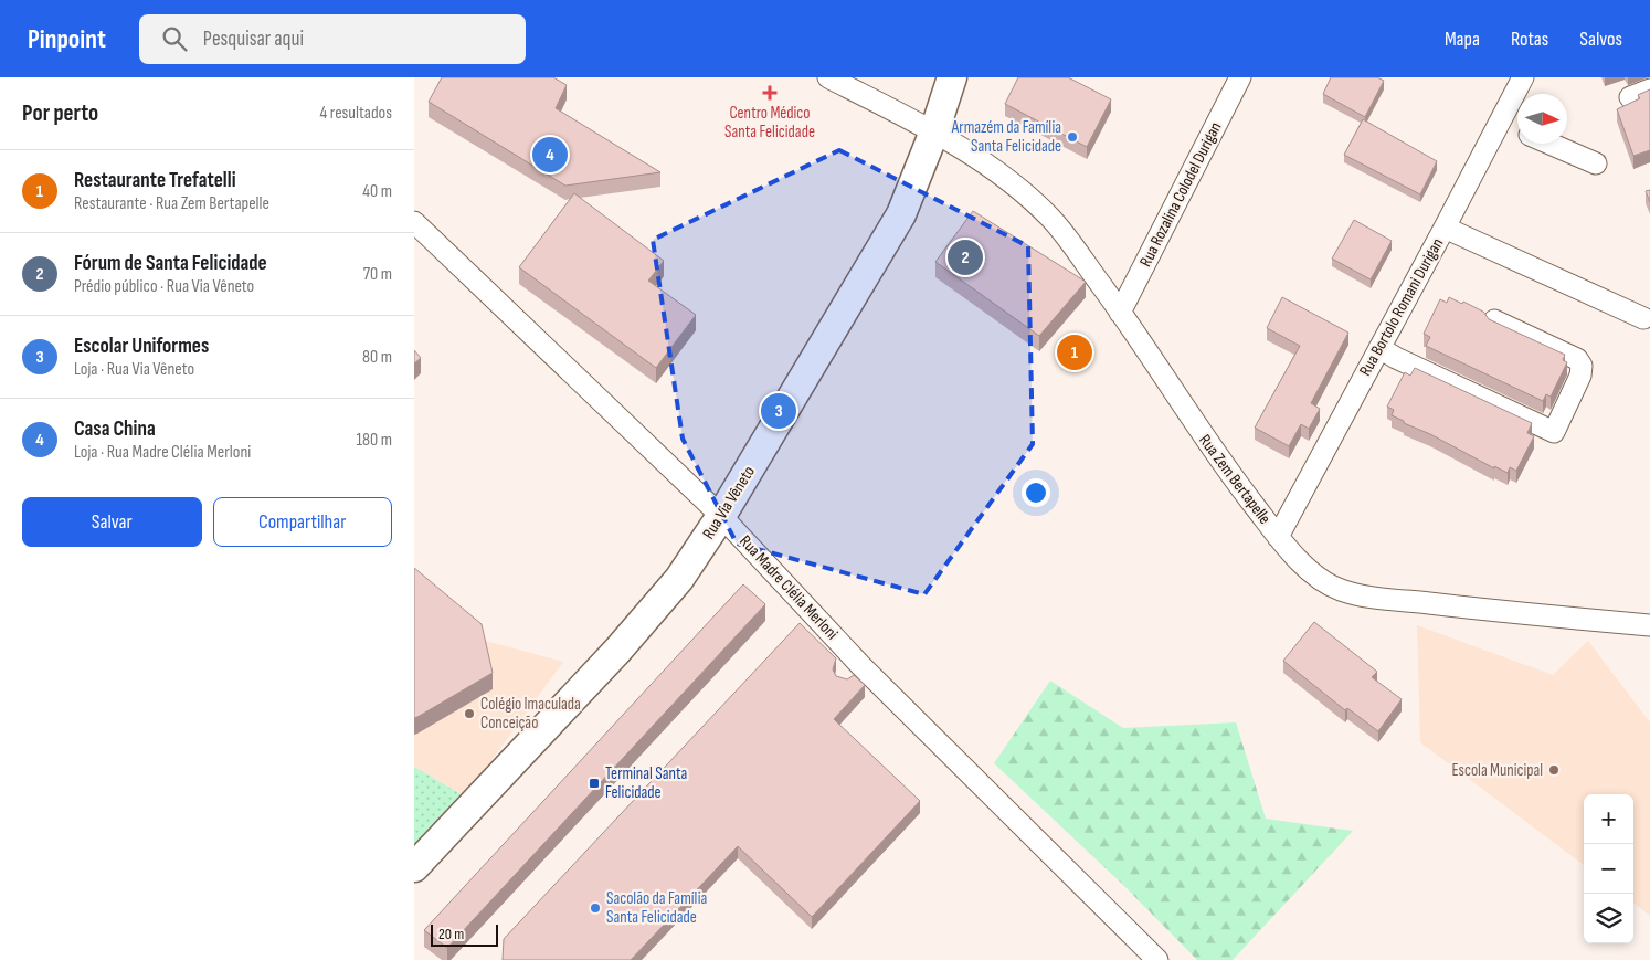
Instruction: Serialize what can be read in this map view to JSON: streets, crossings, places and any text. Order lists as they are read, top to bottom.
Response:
{
  "streets": {
    "main road": ["Rua Via Vêneto"],
    "street": [
      "Rua Rozalina Colodel Durigan",
      "Rua Bortolo Romani Durigan",
      "Rua Zem Bertapelle",
      "Rua Madre Clélia Merloni"
    ]
  },
  "crossings": [
    ["Rua Rozalina Colodel Durigan", "Rua Zem Bertapelle"],
    ["Rua Bortolo Romani Durigan", "Rua Zem Bertapelle"],
    ["Rua Zem Bertapelle", "Rua Via Vêneto"],
    ["Rua Via Vêneto", "Rua Madre Clélia Merloni"]
  ],
  "places": {
    "health": ["Centro Médico Santa Felicidade"],
    "other": [
      "Armazém da Família Santa Felicidade",
      "Colégio Imaculada Conceição",
      "Escola Municipal",
      "Sacolão da Família Santa Felicidade"
    ],
    "transit": ["Terminal Santa Felicidade"]
  },
  "scale_bar": "20 m",
  "north": "right",
  "page": {
    "header": "Pinpoint",
    "search": "Pesquisar aqui",
    "nav": ["Mapa", "Rotas", "Salvos"],
    "heading": ["Por perto", "4 resultados"],
    "pins": [
      "4",
      "2",
      "1",
      "3"
    ],
    "list": [
      {
        "mark": "1",
        "name": "Restaurante Trefatelli",
        "note": "Restaurante · Rua Zem Bertapelle",
        "value": "40 m"
      },
      {
        "mark": "2",
        "name": "Fórum de Santa Felicidade",
        "note": "Prédio público · Rua Via Vêneto",
        "value": "70 m"
      },
      {
        "mark": "3",
        "name": "Escolar Uniformes",
        "note": "Loja · Rua Via Vêneto",
        "value": "80 m"
      },
      {
        "mark": "4",
        "name": "Casa China",
        "note": "Loja · Rua Madre Clélia Merloni",
        "value": "180 m"
      }
    ],
    "buttons": ["Salvar", "Compartilhar"],
    "map_buttons": ["+", "−"],
    "scale": "20 m"
  }
}
